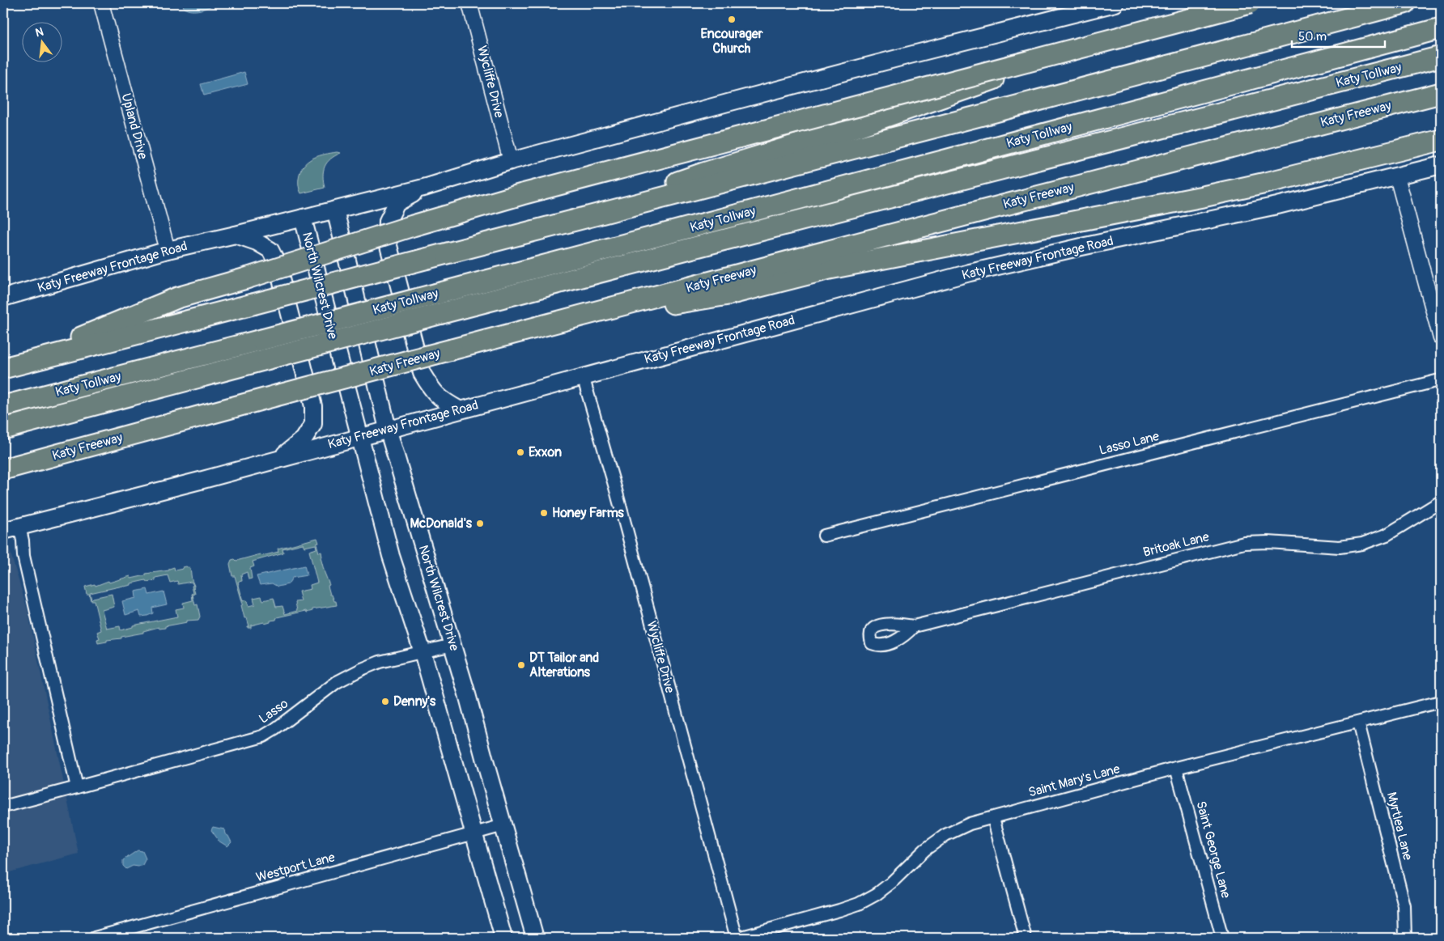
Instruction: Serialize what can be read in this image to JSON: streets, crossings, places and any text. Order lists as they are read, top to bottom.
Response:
{
  "streets": {
    "highway": ["Katy Tollway", "Katy Freeway"],
    "main road": ["Katy Freeway Frontage Road", "North Wilcrest Drive"],
    "street": [
      "Wycliffe Drive",
      "Upland Drive",
      "Lasso Lane",
      "Britoak Lane",
      "Lasso",
      "Saint Mary's Lane",
      "Myrtlea Lane",
      "Saint George Lane",
      "Westport Lane"
    ]
  },
  "crossings": [
    ["Wycliffe Drive", "Katy Freeway Frontage Road"],
    ["Wycliffe Drive", "Saint Mary's Lane"],
    ["Upland Drive", "Katy Freeway Frontage Road"],
    ["Katy Freeway Frontage Road", "North Wilcrest Drive"],
    ["North Wilcrest Drive", "Lasso"],
    ["North Wilcrest Drive", "Westport Lane"],
    ["Saint Mary's Lane", "Myrtlea Lane"],
    ["Saint Mary's Lane", "Saint George Lane"]
  ],
  "places": [
    "Encourager Church",
    "Exxon",
    "Honey Farms",
    "McDonald's",
    "DT Tailor and Alterations",
    "Denny's"
  ],
  "scale_bar": "50 m",
  "north": "top"
}
